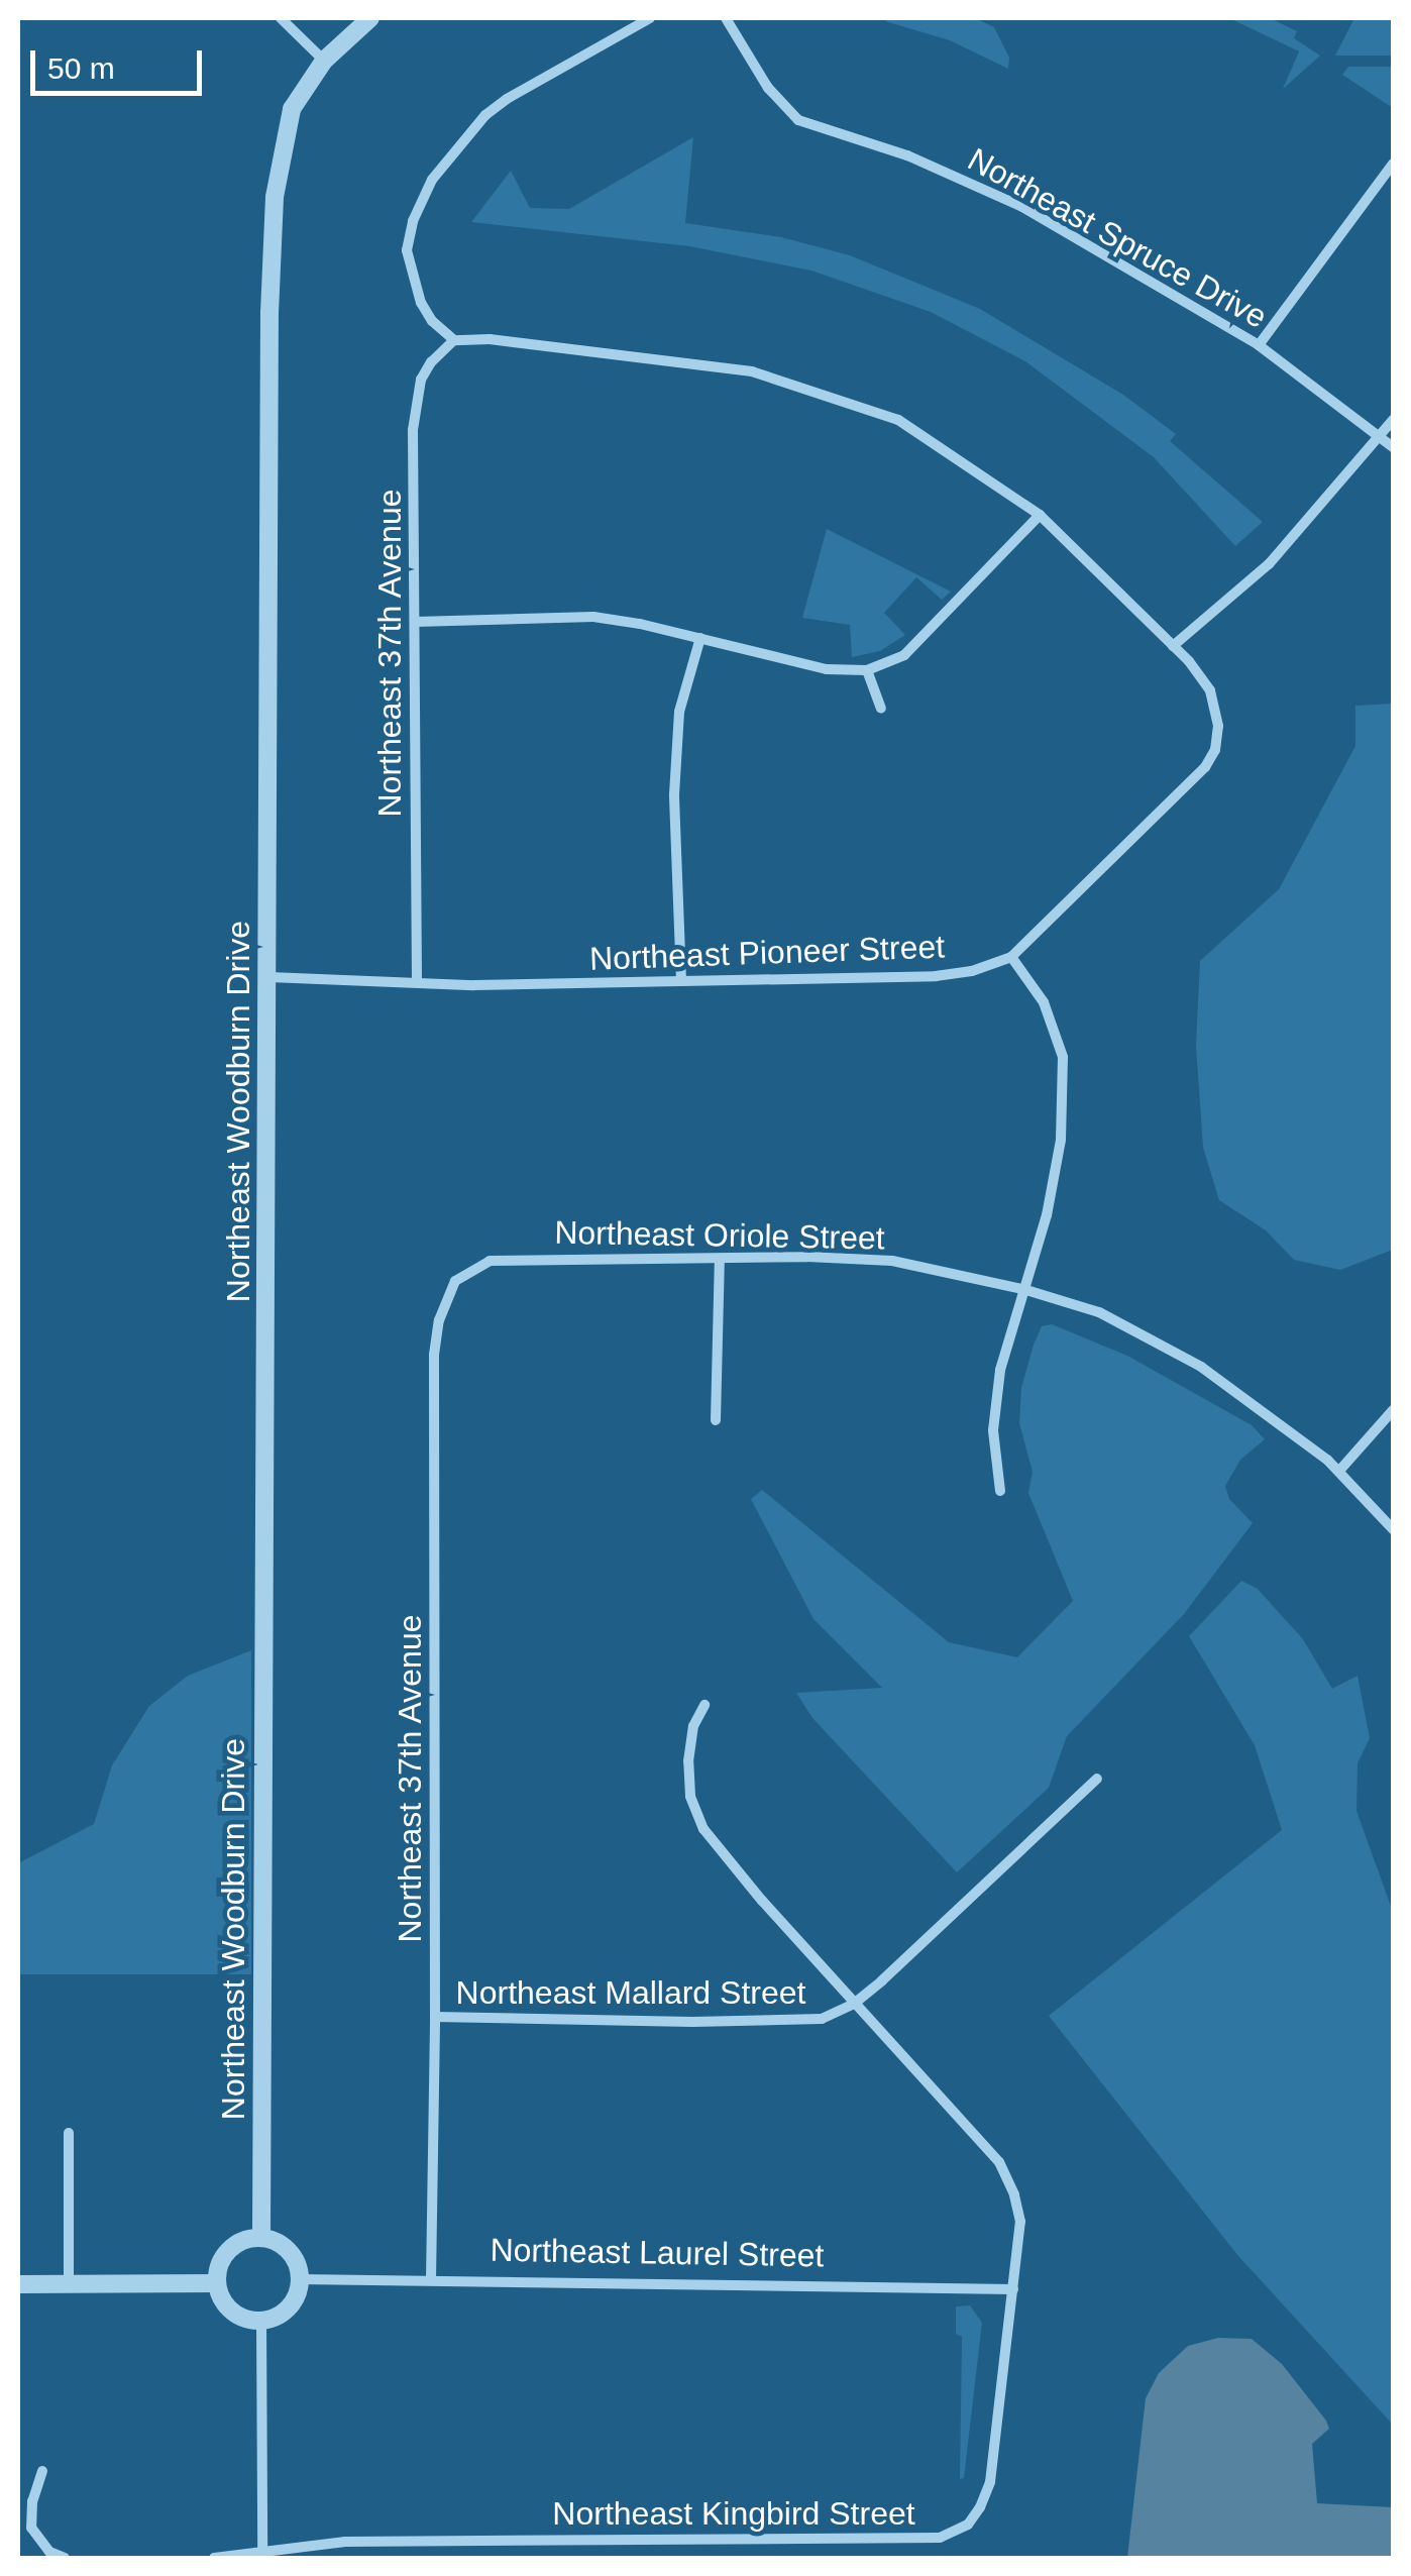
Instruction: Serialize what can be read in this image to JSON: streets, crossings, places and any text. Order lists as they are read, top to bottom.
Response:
{
  "streets": {
    "street": [
      "Northeast Spruce Drive",
      "Northeast 37th Avenue",
      "Northeast Pioneer Street",
      "Northeast Woodburn Drive",
      "Northeast Oriole Street",
      "Northeast Mallard Street",
      "Northeast Laurel Street",
      "Northeast Kingbird Street"
    ]
  },
  "crossings": [
    ["Northeast 37th Avenue", "Northeast Pioneer Street"],
    ["Northeast 37th Avenue", "Northeast Oriole Street"],
    ["Northeast 37th Avenue", "Northeast Mallard Street"],
    ["Northeast 37th Avenue", "Northeast Laurel Street"],
    ["Northeast Pioneer Street", "Northeast Woodburn Drive"],
    ["Northeast Woodburn Drive", "Northeast Laurel Street"],
    ["Northeast Mallard Street", "Northeast Kingbird Street"],
    ["Northeast Laurel Street", "Northeast Kingbird Street"]
  ],
  "scale_bar": "50 m"
}
